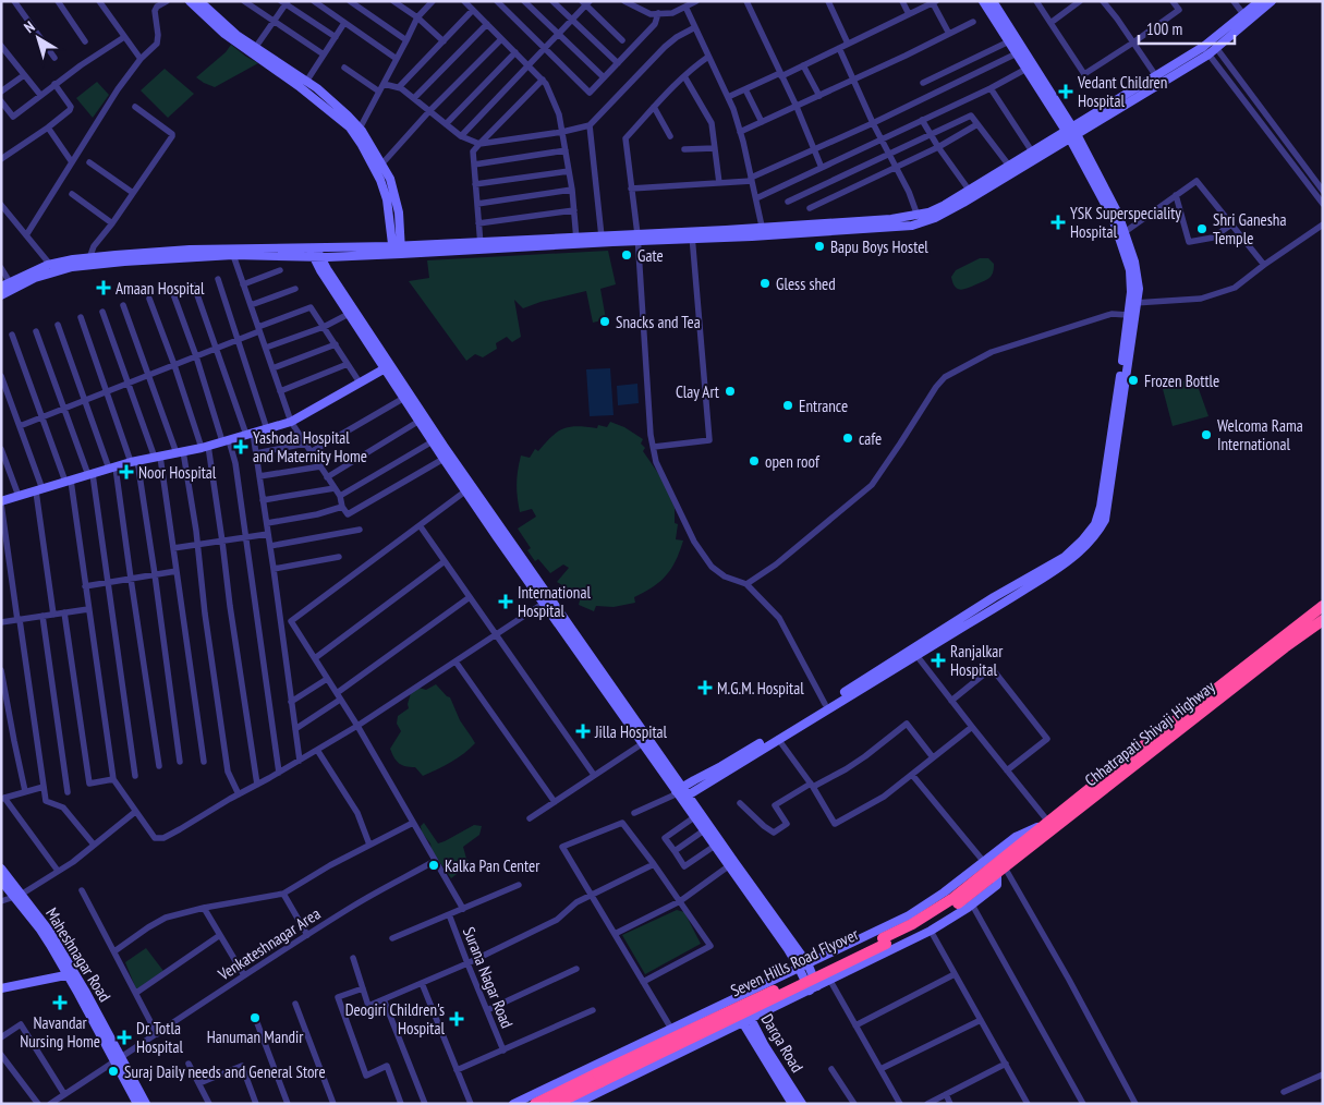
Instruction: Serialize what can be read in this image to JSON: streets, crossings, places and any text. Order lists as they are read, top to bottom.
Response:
{
  "streets": {
    "highway": ["Chhatrapati Shivaji Highway", "Seven Hills Road Flyover"],
    "street": [
      "Venkateshnagar Area",
      "Maheshnagar Road",
      "Surana Nagar Road",
      "Darga Road"
    ]
  },
  "crossings": [
    ["Chhatrapati Shivaji Highway", "Seven Hills Road Flyover"],
    ["Venkateshnagar Area", "Maheshnagar Road"]
  ],
  "places": {
    "health": [
      "Vedant Children Hospital",
      "YSK Superspeciality Hospital",
      "Amaan Hospital",
      "Yashoda Hospital and Maternity Home",
      "Noor Hospital",
      "International Hospital",
      "Ranjalkar Hospital",
      "M.G.M. Hospital",
      "Jilla Hospital",
      "Navandar Nursing Home",
      "Deogiri Children's Hospital",
      "Dr. Totla Hospital"
    ],
    "other": [
      "Shri Ganesha Temple",
      "Bapu Boys Hostel",
      "Gate",
      "Gless shed",
      "Snacks and Tea",
      "Frozen Bottle",
      "Clay Art",
      "Entrance",
      "Welcoma Rama International",
      "cafe",
      "open roof",
      "Kalka Pan Center",
      "Hanuman Mandir",
      "Suraj Daily needs and General Store"
    ]
  },
  "scale_bar": "100 m",
  "north": "top left"
}
